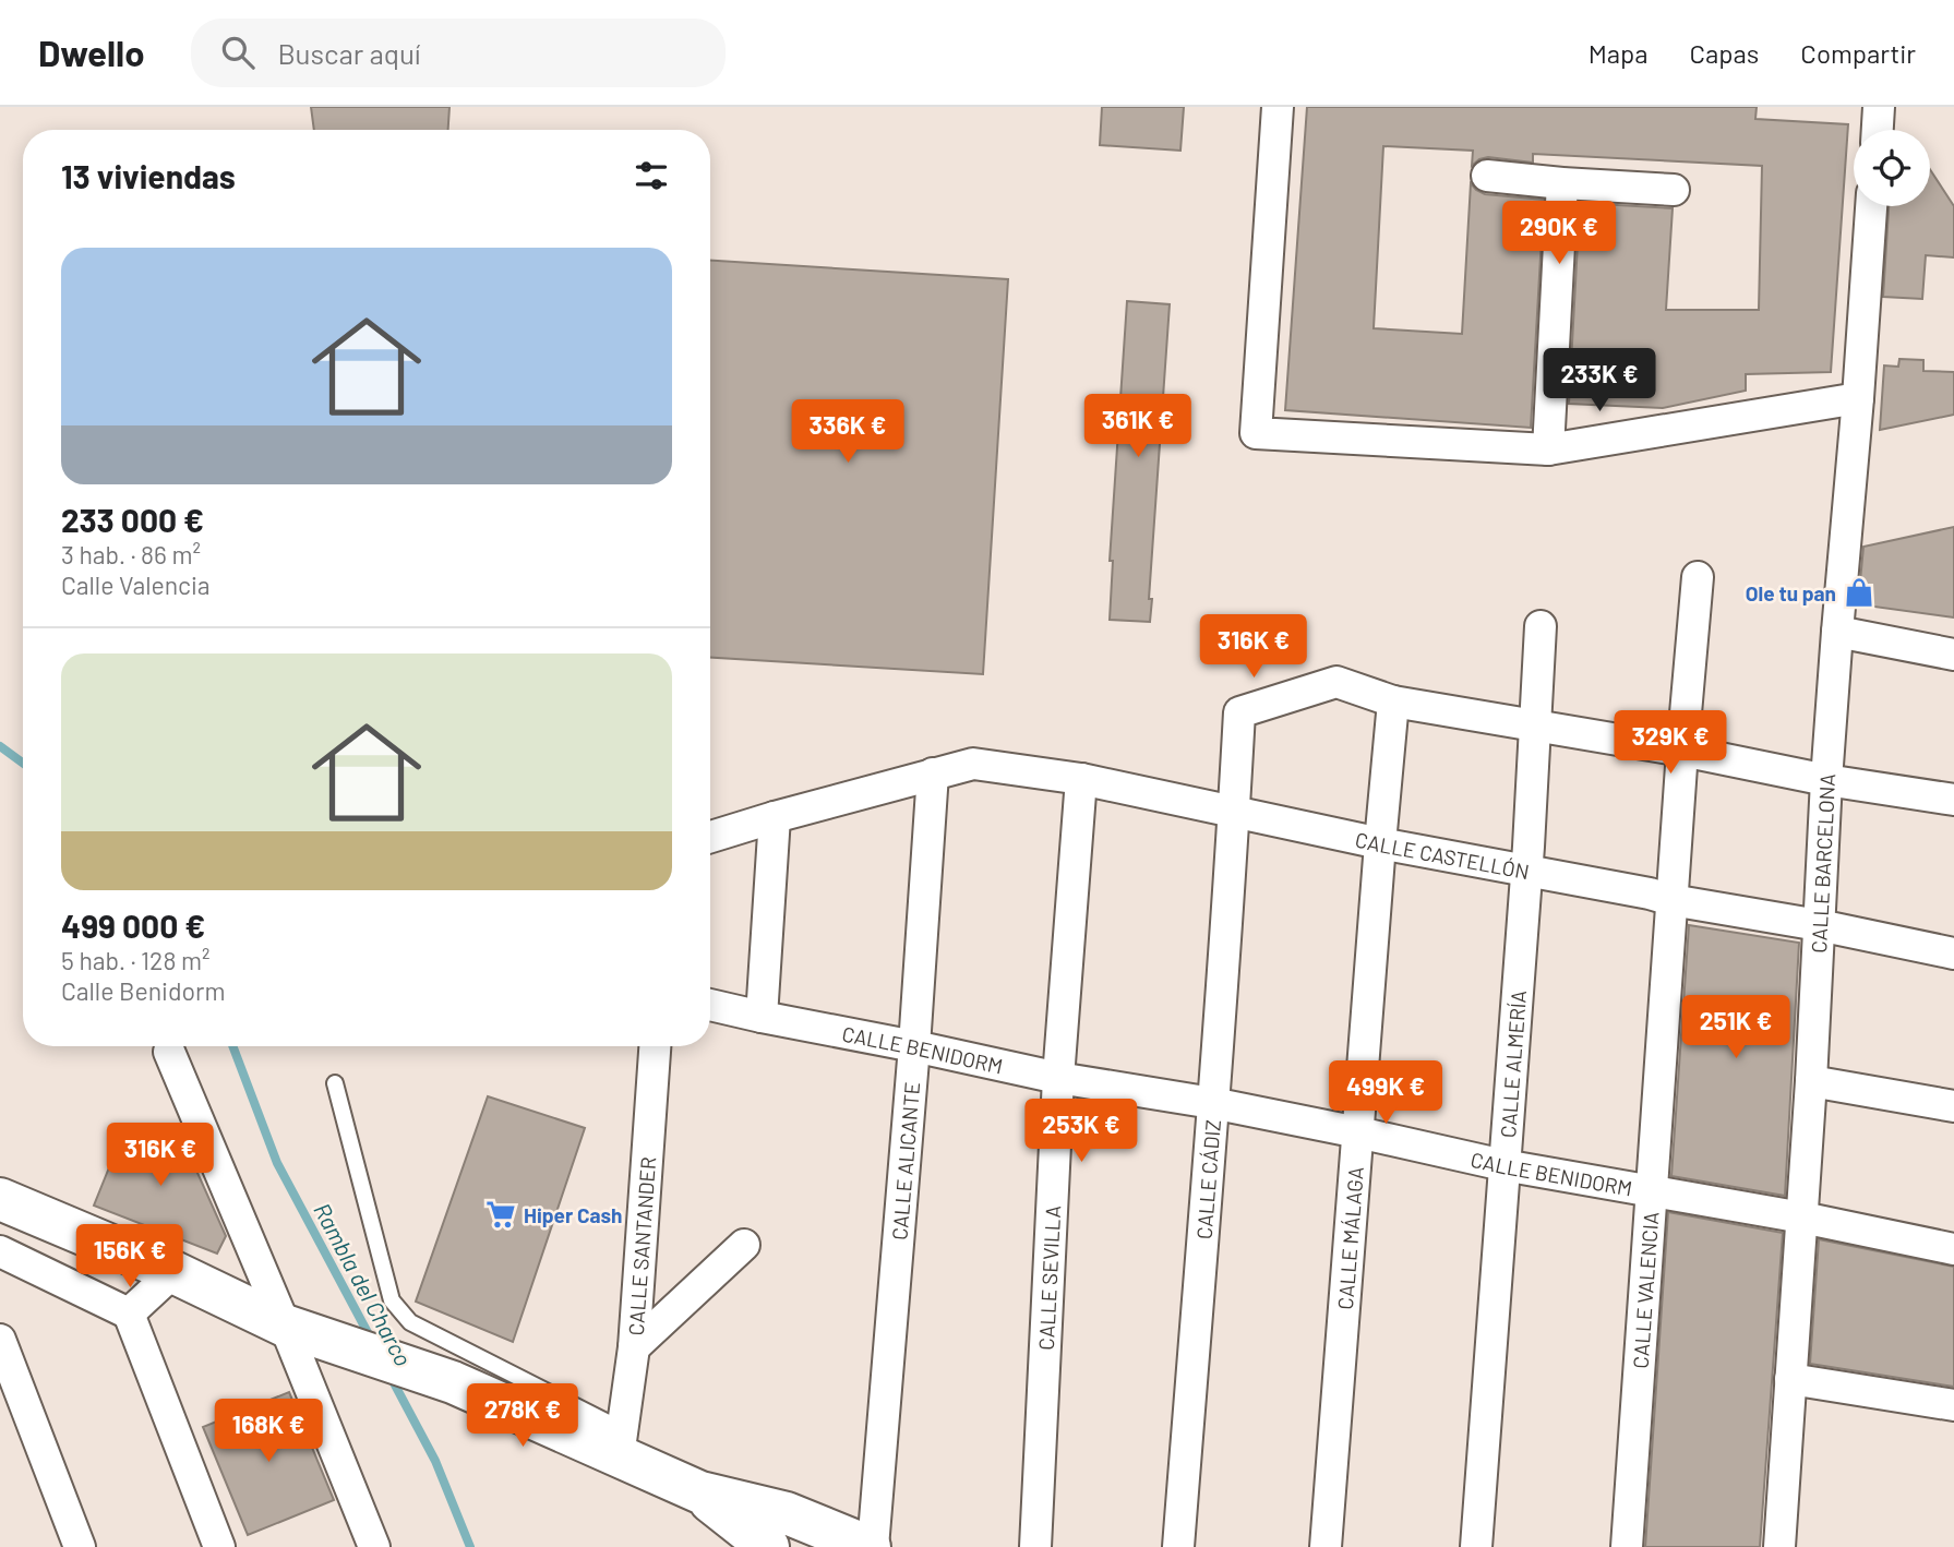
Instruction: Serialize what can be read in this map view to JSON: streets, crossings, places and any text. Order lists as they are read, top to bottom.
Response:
{
  "streets": {
    "street": [
      "CALLE CASTELLÓN",
      "CALLE BARCELONA",
      "CALLE BENIDORM",
      "CALLE ALMERÍA",
      "CALLE ALICANTE",
      "CALLE CÁDIZ",
      "CALLE MÁLAGA",
      "CALLE SANTANDER",
      "CALLE SEVILLA",
      "CALLE VALENCIA"
    ]
  },
  "crossings": [
    ["CALLE CASTELLÓN", "CALLE BARCELONA"],
    ["CALLE CASTELLÓN", "CALLE ALMERÍA"],
    ["CALLE CASTELLÓN", "CALLE ALICANTE"],
    ["CALLE CASTELLÓN", "CALLE CÁDIZ"],
    ["CALLE CASTELLÓN", "CALLE MÁLAGA"],
    ["CALLE CASTELLÓN", "CALLE SEVILLA"],
    ["CALLE CASTELLÓN", "CALLE VALENCIA"],
    ["CALLE BARCELONA", "CALLE BENIDORM"],
    ["CALLE BENIDORM", "CALLE ALMERÍA"],
    ["CALLE BENIDORM", "CALLE ALICANTE"],
    ["CALLE BENIDORM", "CALLE CÁDIZ"],
    ["CALLE BENIDORM", "CALLE MÁLAGA"],
    ["CALLE BENIDORM", "CALLE SEVILLA"],
    ["CALLE BENIDORM", "CALLE VALENCIA"],
    ["CALLE CÁDIZ", "CALLE MÁLAGA"]
  ],
  "water": ["Rambla del Charco"],
  "places": {
    "shop": ["Ole tu pan"],
    "supermarket": ["Hiper Cash"]
  },
  "page": {
    "header": "Dwello",
    "search": "Buscar aquí",
    "nav": ["Mapa", "Capas", "Compartir"],
    "heading": "13 viviendas",
    "price": [
      "290K €",
      "233K €",
      "361K €",
      "336K €",
      "316K €",
      "329K €",
      "251K €",
      "499K €",
      "253K €",
      "316K €",
      "156K €",
      "278K €",
      "168K €"
    ],
    "list": [
      {
        "name": "233 000 €",
        "note": "3 hab. · 86 m² · Calle Valencia"
      },
      {
        "name": "499 000 €",
        "note": "5 hab. · 128 m² · Calle Benidorm"
      }
    ]
  }
}
